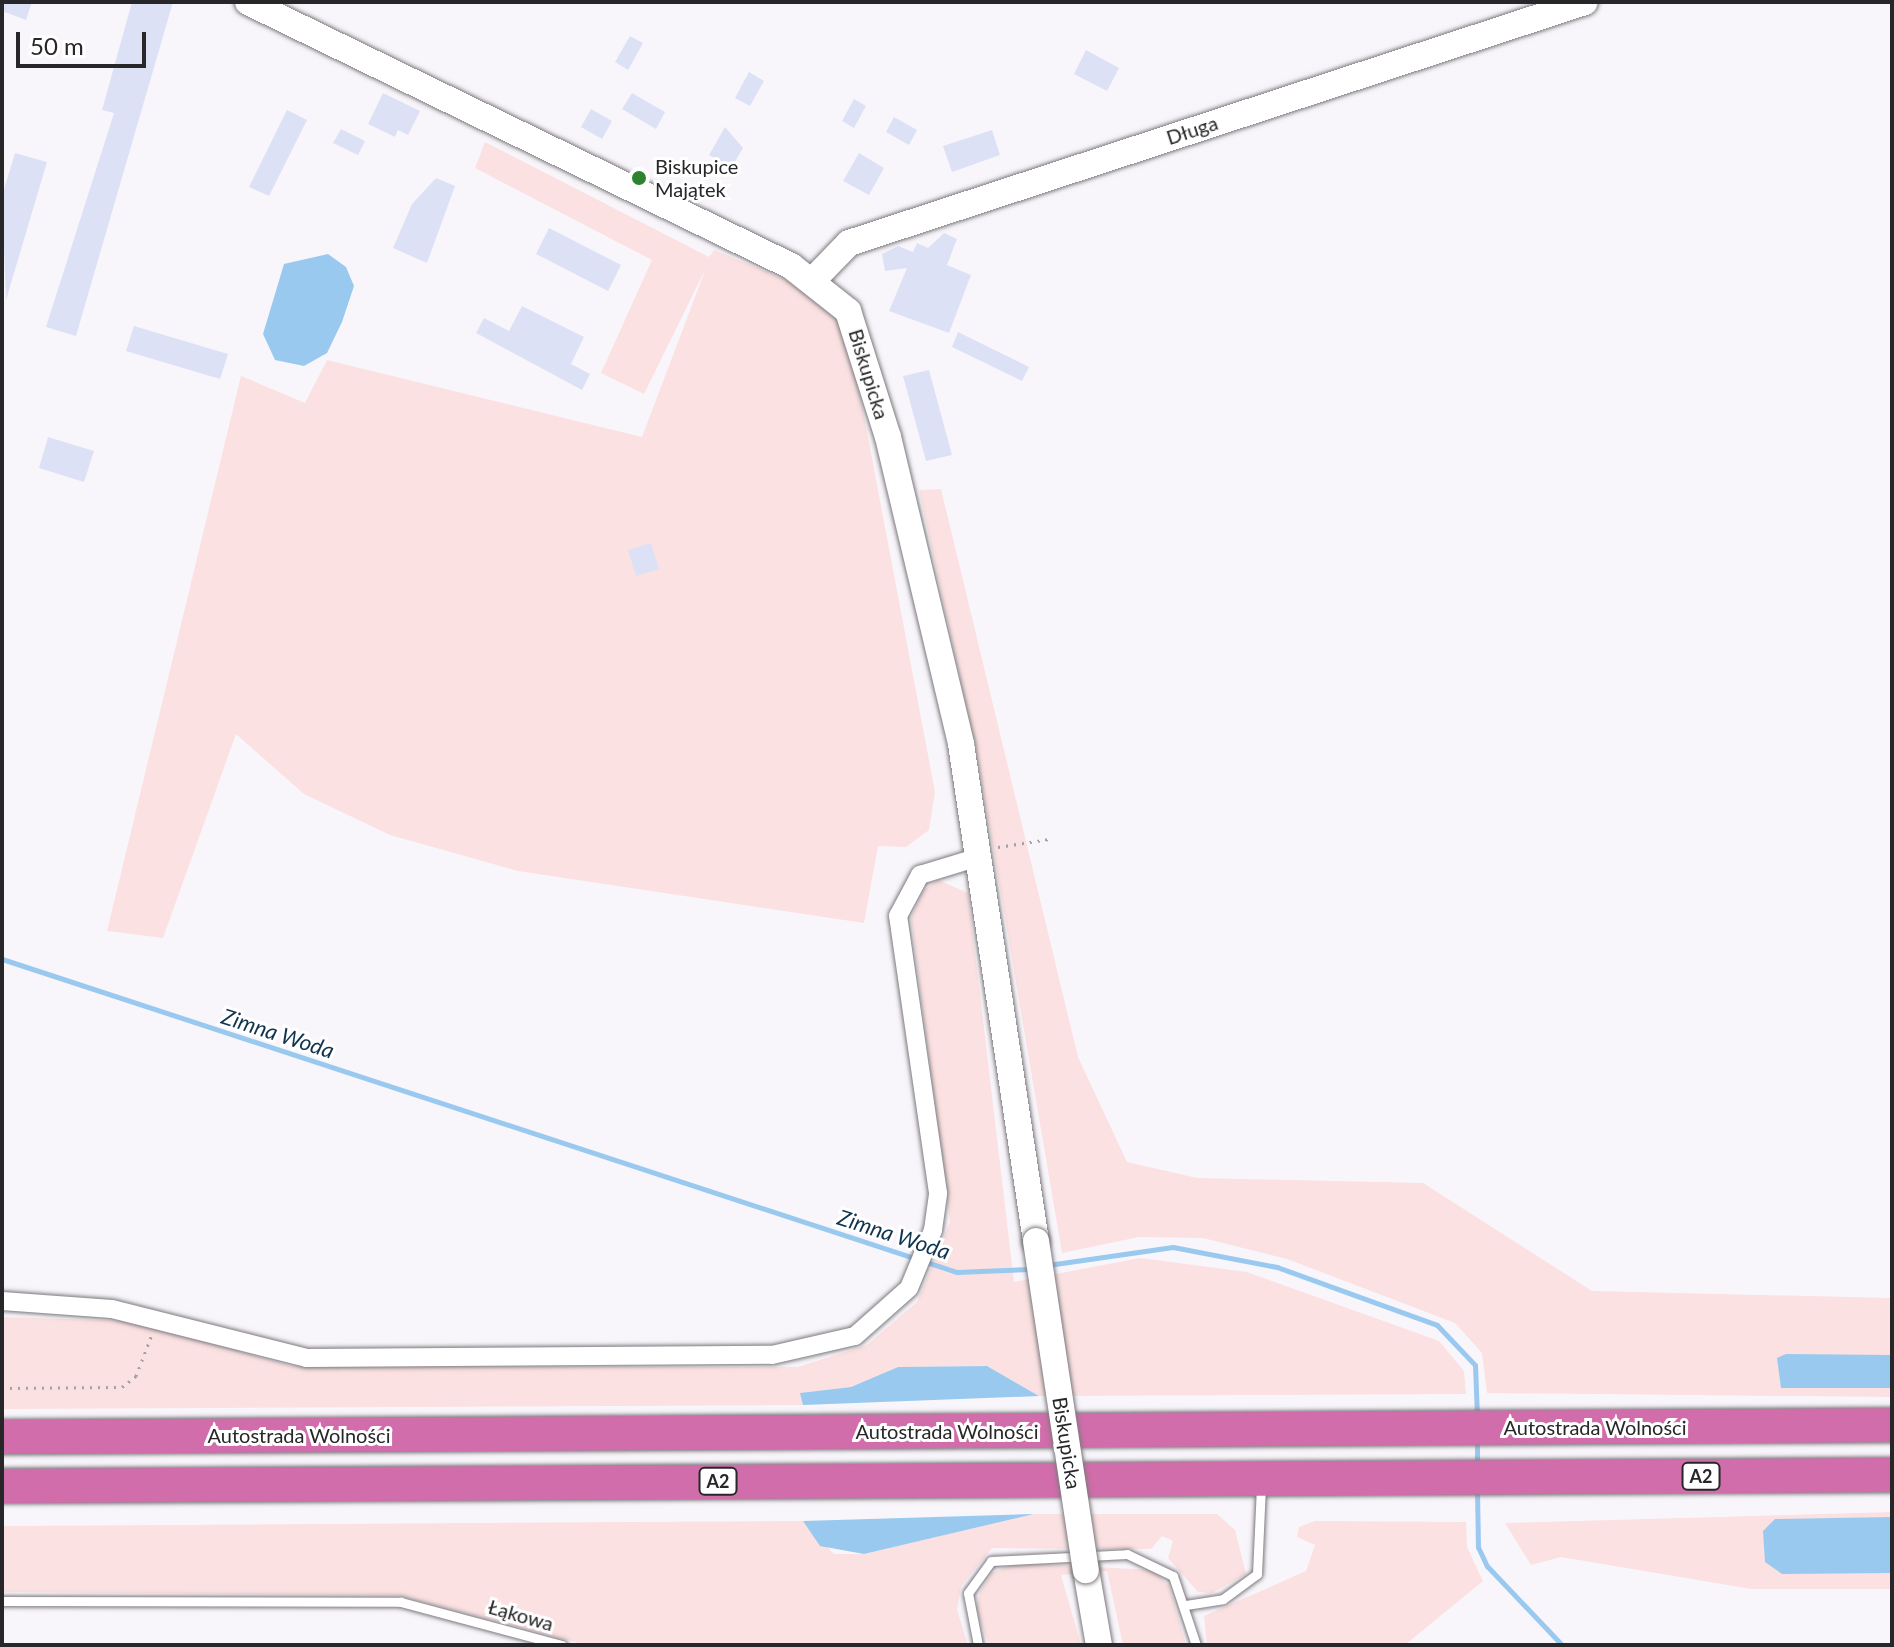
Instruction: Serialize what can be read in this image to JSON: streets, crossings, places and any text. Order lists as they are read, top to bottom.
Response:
{
  "streets": {
    "highway": ["Autostrada Wolności", "A2"],
    "main road": ["Długa", "Biskupicka"],
    "lane": ["Łąkowa"]
  },
  "crossings": [
    ["Długa", "Biskupicka"]
  ],
  "water": ["Zimna Woda"],
  "places": ["Biskupice Majątek"],
  "scale_bar": "50 m"
}
